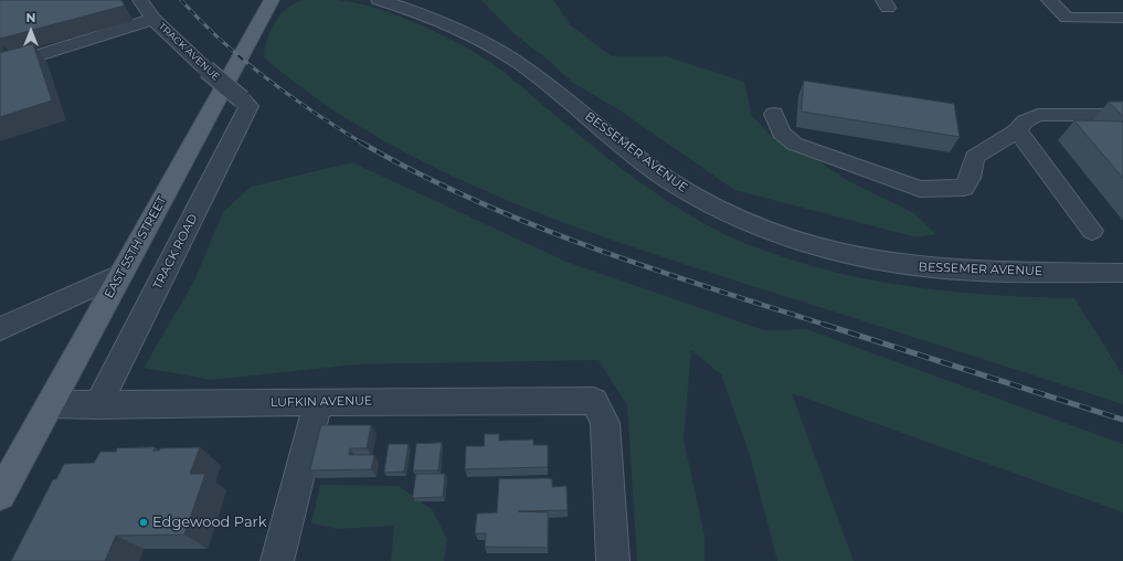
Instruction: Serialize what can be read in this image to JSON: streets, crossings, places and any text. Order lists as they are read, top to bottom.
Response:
{
  "streets": {
    "main road": ["EAST 55TH STREET"],
    "street": [
      "TRACK AVENUE",
      "BESSEMER AVENUE",
      "TRACK ROAD",
      "LUFKIN AVENUE"
    ]
  },
  "crossings": [
    ["TRACK AVENUE", "TRACK ROAD"],
    ["EAST 55TH STREET", "LUFKIN AVENUE"],
    ["TRACK ROAD", "LUFKIN AVENUE"]
  ],
  "places": ["Edgewood Park"],
  "north": "top"
}
